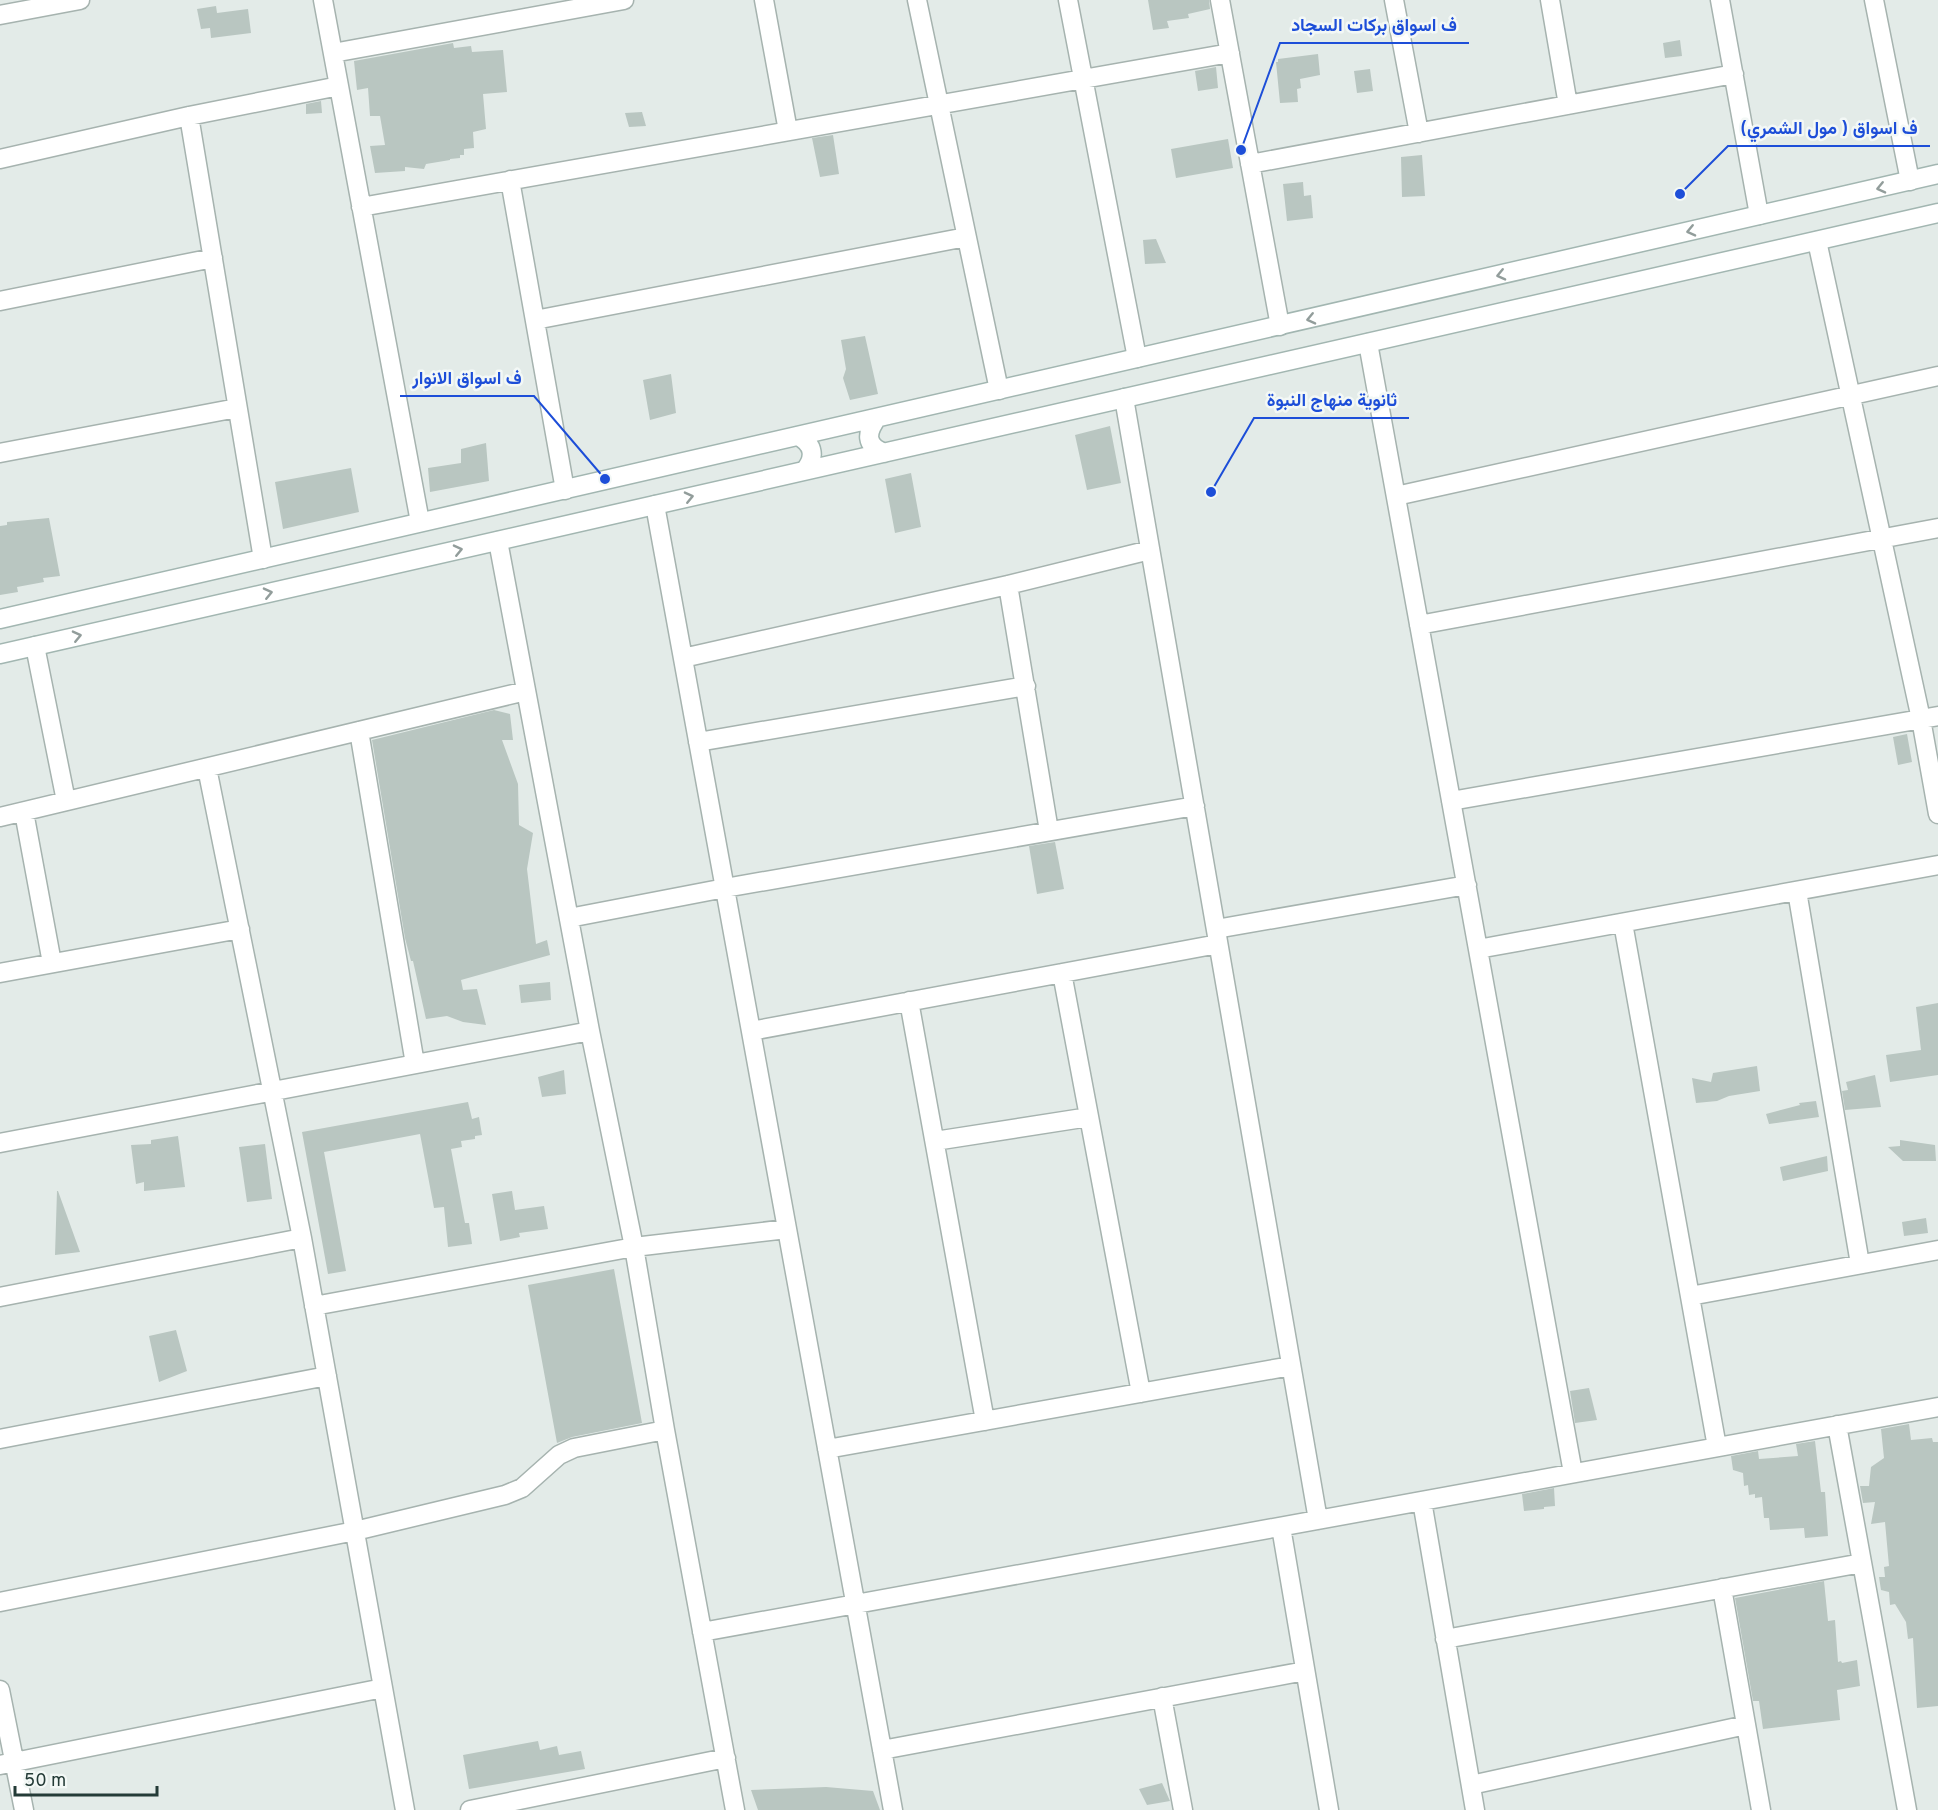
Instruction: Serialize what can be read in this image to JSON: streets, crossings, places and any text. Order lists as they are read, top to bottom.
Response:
{
  "places": [
    "ف اسواق بركات السجاد",
    "ف اسواق ( مول الشمري)",
    "ف اسواق الانوار",
    "ثانوية منهاج النبوة"
  ],
  "scale_bar": "50 m"
}
